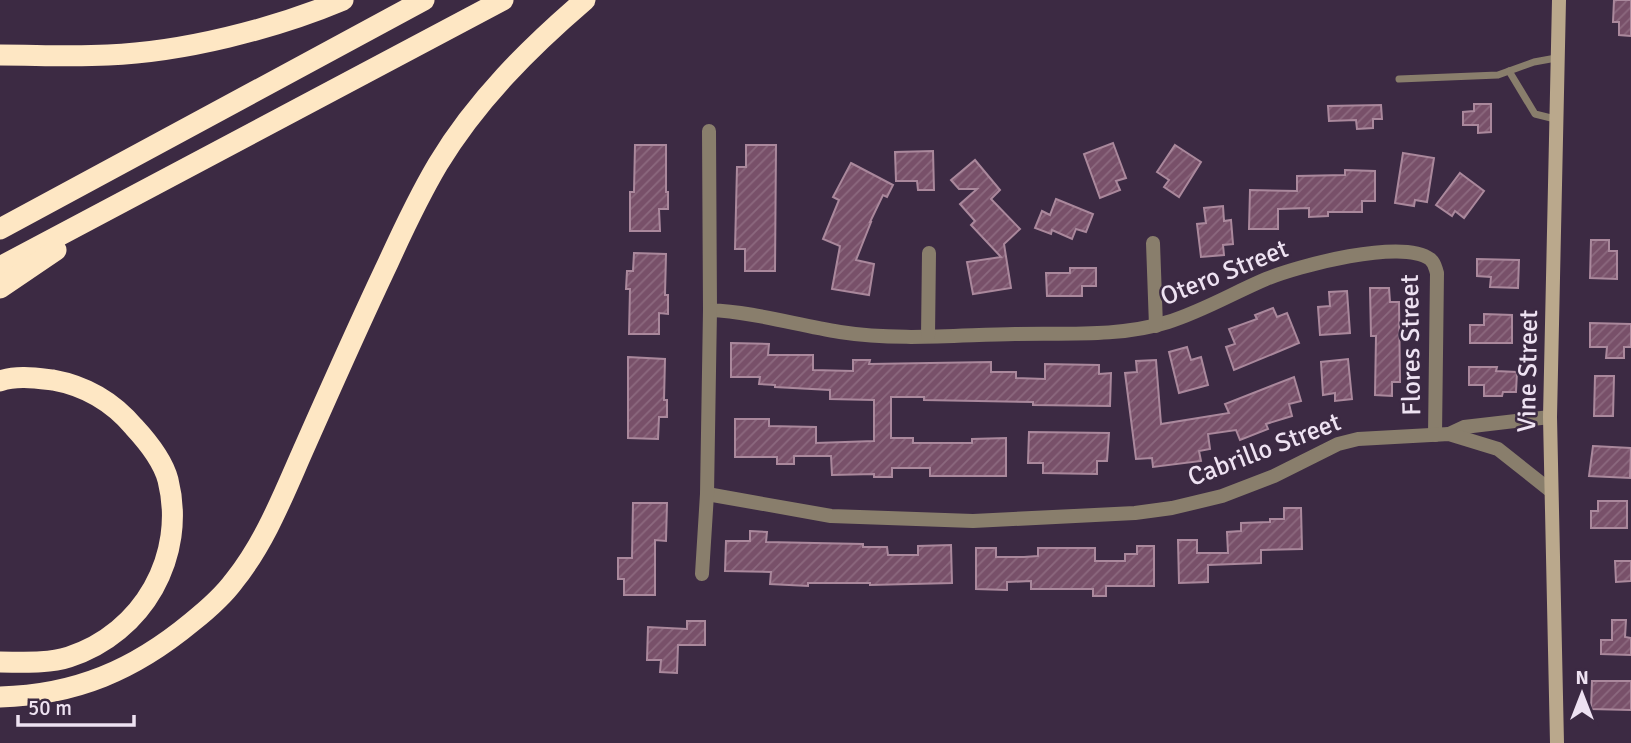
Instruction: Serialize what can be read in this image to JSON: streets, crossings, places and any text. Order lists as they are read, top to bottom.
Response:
{
  "streets": {
    "street": [
      "Otero Street",
      "Flores Street",
      "Vine Street",
      "Cabrillo Street"
    ]
  },
  "crossings": [
    ["Otero Street", "Flores Street"],
    ["Flores Street", "Cabrillo Street"],
    ["Vine Street", "Cabrillo Street"]
  ],
  "scale_bar": "50 m",
  "north": "top"
}
